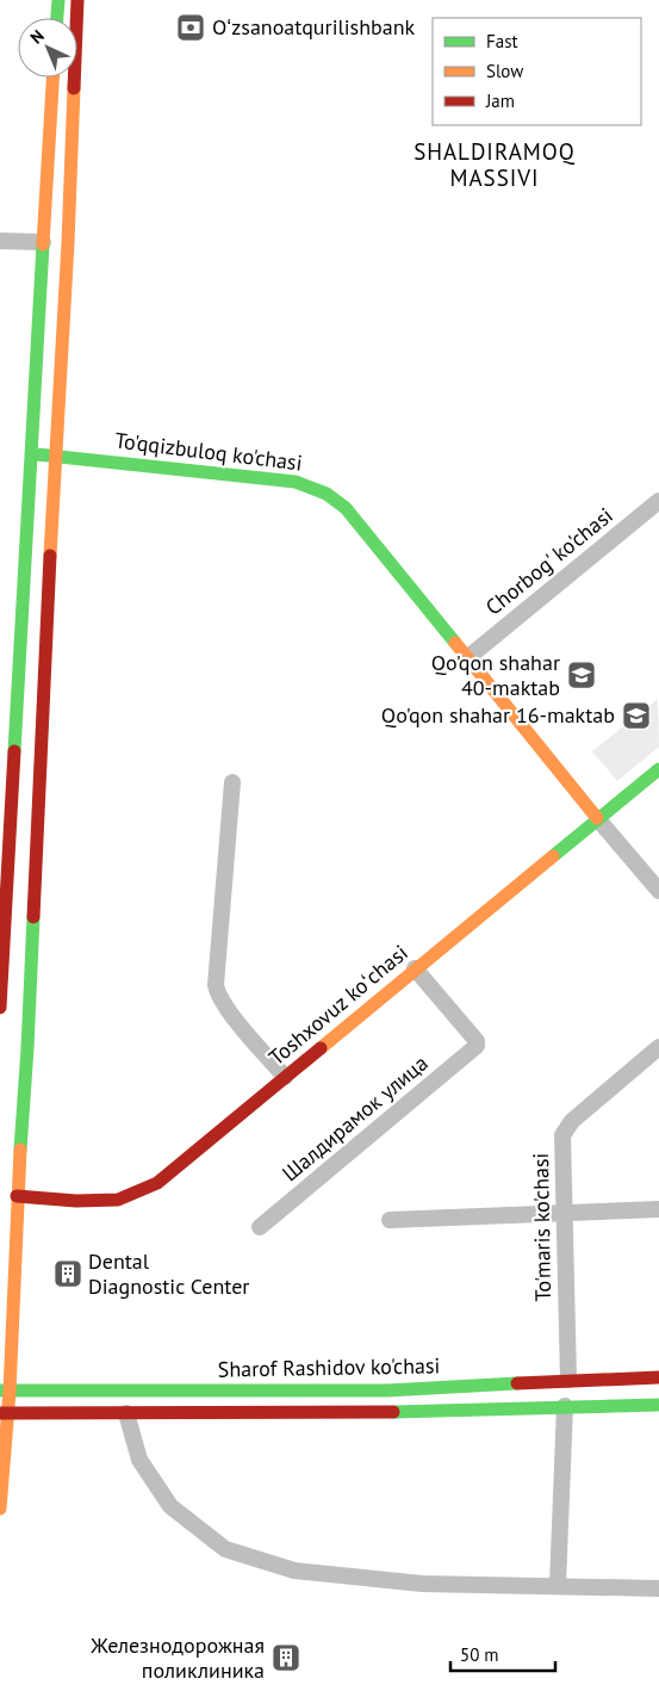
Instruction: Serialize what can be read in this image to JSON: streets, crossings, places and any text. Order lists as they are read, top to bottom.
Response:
{
  "streets": {
    "main road": ["To'qqizbuloq ko'chasi", "Toshxovuz koʻchasi", "Sharof Rashidov ko'chasi"],
    "street": ["Chorbog' ko'chasi", "Шалдирамок улица", "To'maris ko'chasi"]
  },
  "crossings": [
    ["To'qqizbuloq ko'chasi", "Chorbog' ko'chasi"],
    ["To'qqizbuloq ko'chasi", "Toshxovuz koʻchasi"],
    ["Toshxovuz koʻchasi", "Шалдирамок улица"],
    ["To'maris ko'chasi", "Sharof Rashidov ko'chasi"]
  ],
  "districts": ["SHALDIRAMOQ MASSIVI"],
  "places": {
    "bank": ["Oʻzsanoatqurilishbank"],
    "school or university": ["Qo'qon shahar 40-maktab", "Qo'qon shahar 16-maktab"],
    "building": ["Dental Diagnostic Center", "Железнодорожная поликлиника"]
  },
  "legend": ["Fast", "Slow", "Jam"],
  "scale_bar": "50 m",
  "north": "top left"
}
